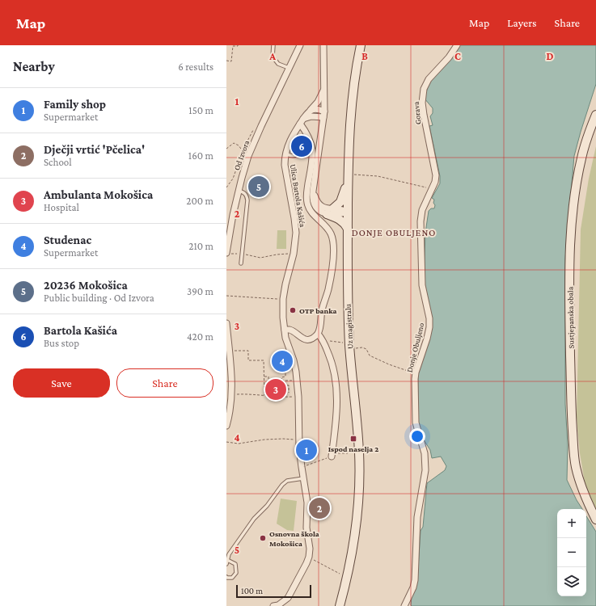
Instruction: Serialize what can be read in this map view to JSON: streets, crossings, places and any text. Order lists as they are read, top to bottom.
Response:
{
  "streets": {
    "main road": ["Sustjepanska obala", "Uz magistralu"],
    "street": [
      "Gorava",
      "Od Izvora",
      "Ulica Bartola Kašića",
      "Donje Obuljeno"
    ]
  },
  "crossings": [
    ["Gorava", "Donje Obuljeno"]
  ],
  "districts": ["DONJE OBULJENO"],
  "places": {
    "other": ["OTP banka", "Osnovna škola Mokošica"],
    "transit": ["Ispod naselja 2"]
  },
  "scale_bar": "100 m",
  "page": {
    "header": "Map",
    "nav": ["Map", "Layers", "Share"],
    "heading": ["Nearby", "6 results"],
    "list": [
      {
        "mark": "1",
        "name": "Family shop",
        "note": "Supermarket",
        "value": "150 m"
      },
      {
        "mark": "2",
        "name": "Dječji vrtić 'Pčelica'",
        "note": "School",
        "value": "160 m"
      },
      {
        "mark": "3",
        "name": "Ambulanta Mokošica",
        "note": "Hospital",
        "value": "200 m"
      },
      {
        "mark": "4",
        "name": "Studenac",
        "note": "Supermarket",
        "value": "210 m"
      },
      {
        "mark": "5",
        "name": "20236 Mokošica",
        "note": "Public building · Od Izvora",
        "value": "390 m"
      },
      {
        "mark": "6",
        "name": "Bartola Kašića",
        "note": "Bus stop",
        "value": "420 m"
      }
    ],
    "pins": [
      "6",
      "5",
      "4",
      "3",
      "1",
      "2"
    ],
    "buttons": ["Save", "Share"],
    "map_buttons": ["+", "−"],
    "scale": "100 m"
  },
  "grid": {
    "columns": [
      "A",
      "B",
      "C",
      "D"
    ],
    "rows": [
      "1",
      "2",
      "3",
      "4",
      "5"
    ]
  }
}
